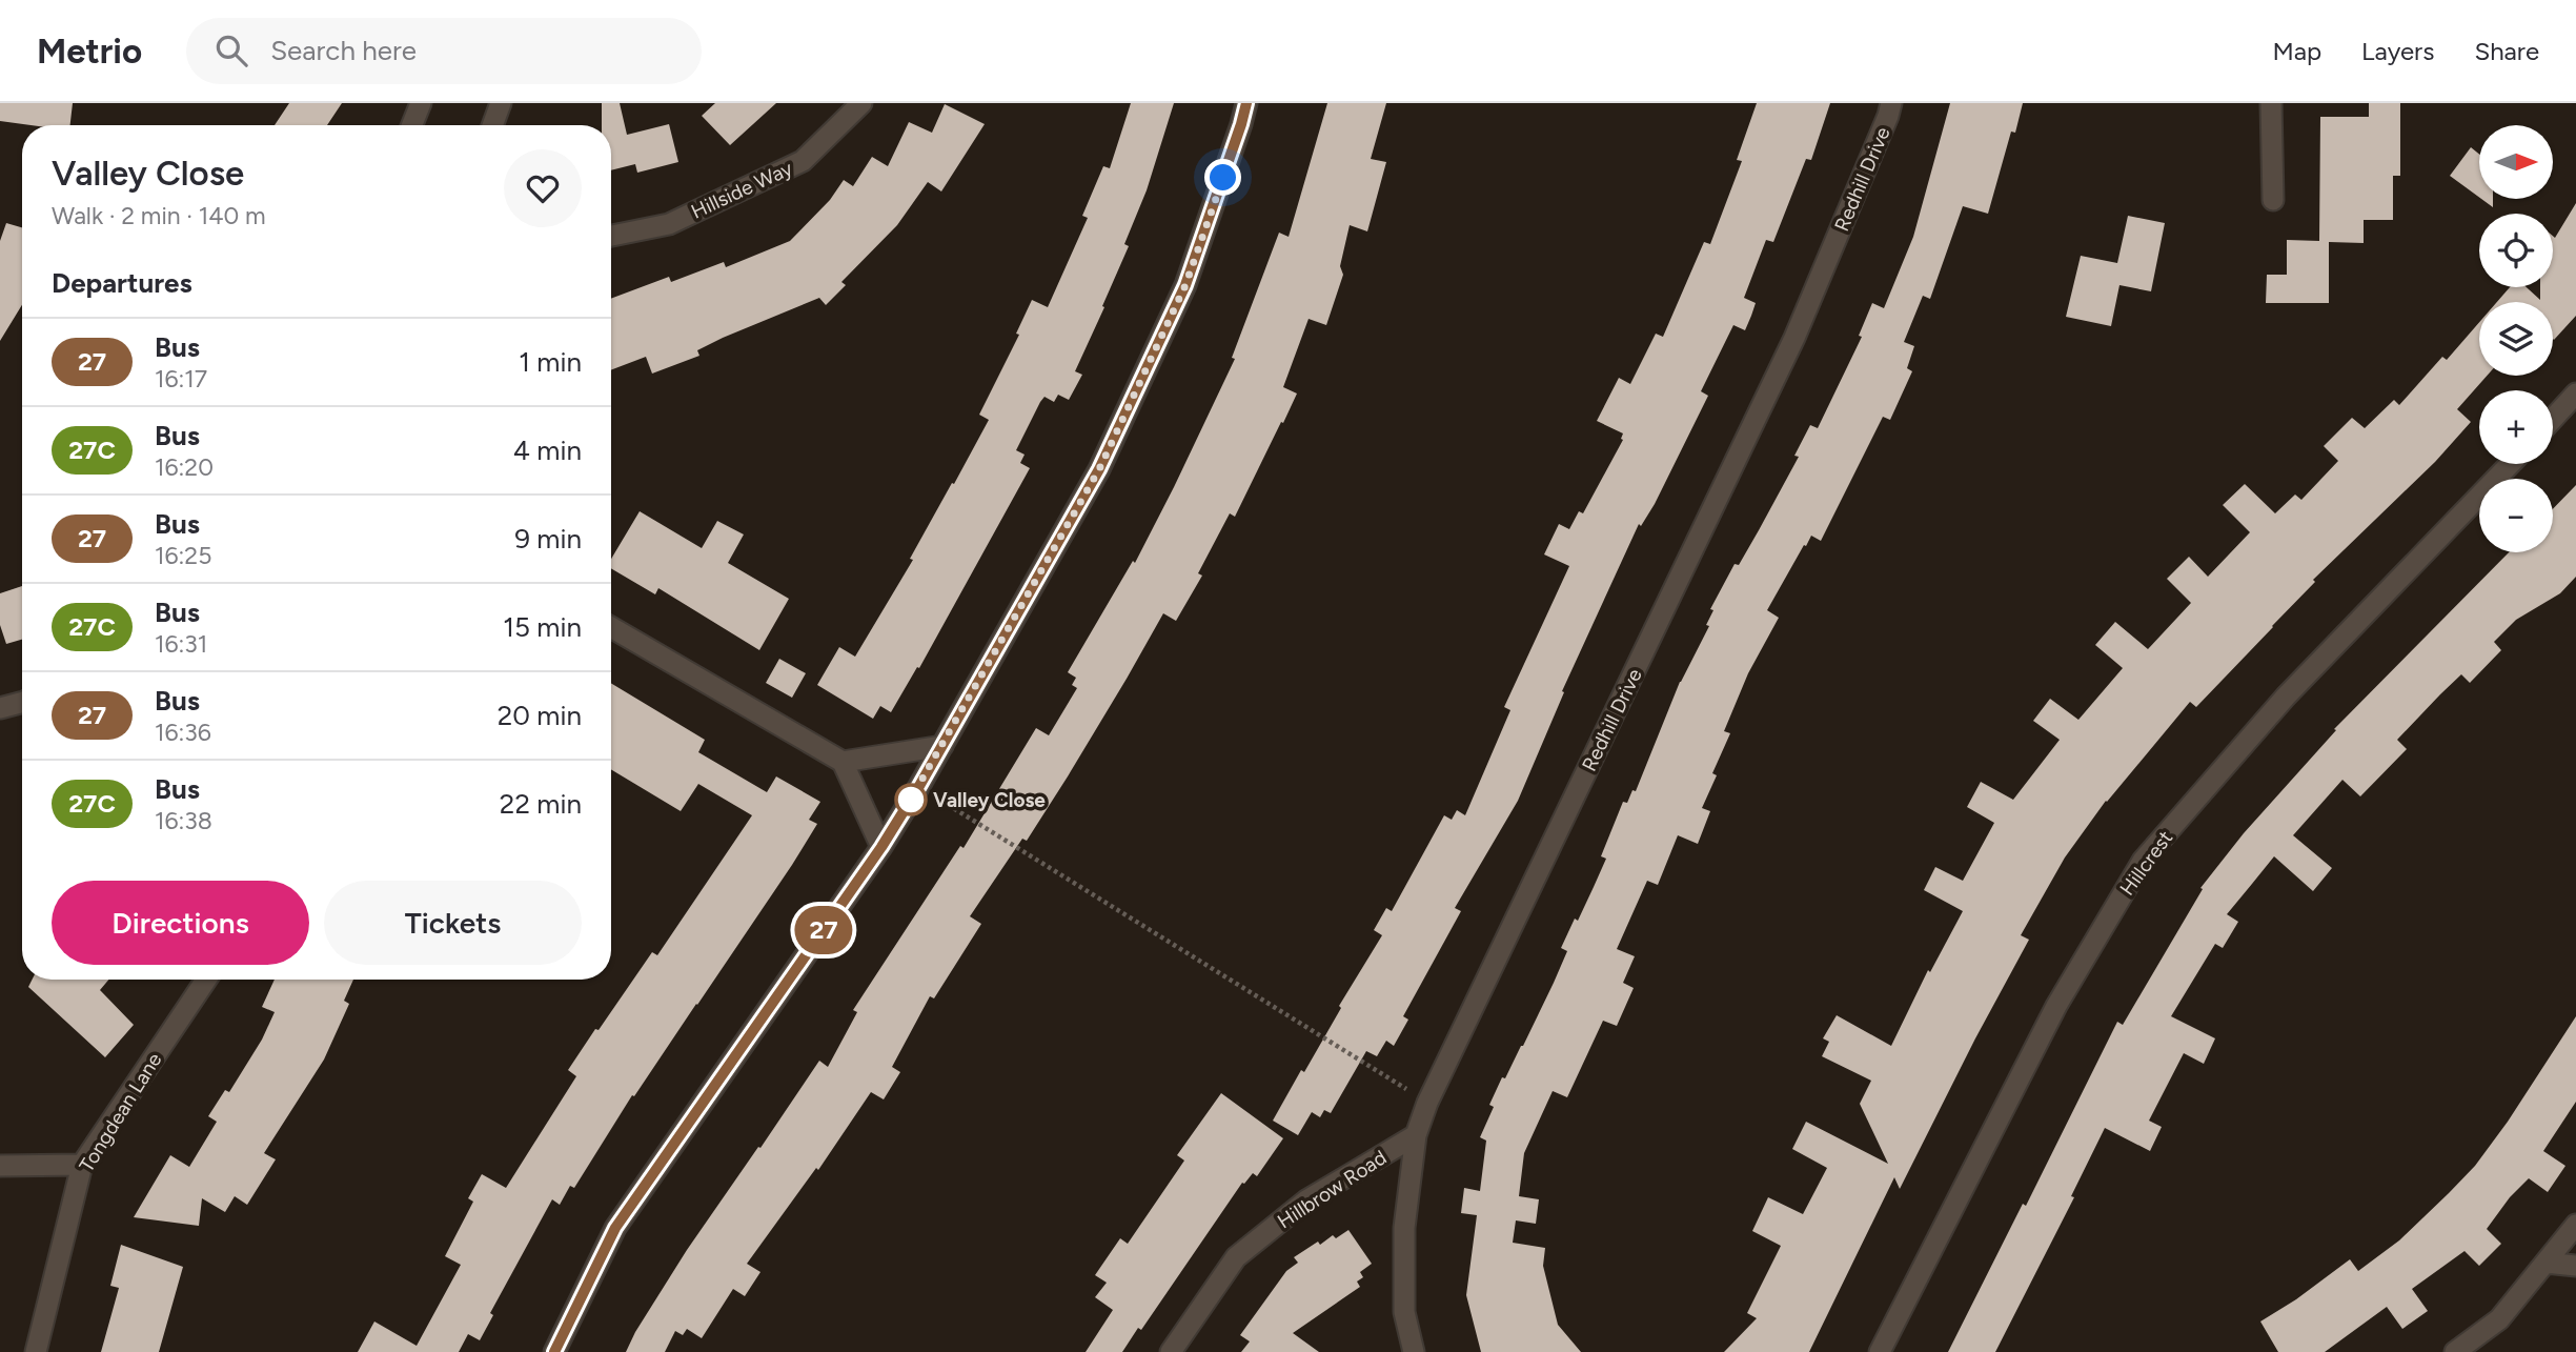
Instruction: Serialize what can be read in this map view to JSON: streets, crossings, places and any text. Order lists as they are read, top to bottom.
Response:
{
  "streets": {
    "street": [
      "Redhill Drive",
      "Hillside Way",
      "Hillcrest",
      "Tongdean Lane",
      "Hillbrow Road"
    ]
  },
  "crossings": [
    ["Redhill Drive", "Hillbrow Road"]
  ],
  "places": ["Valley Close"],
  "lines": ["bus line 27"],
  "north": "right",
  "page": {
    "header": "Metrio",
    "search": "Search here",
    "nav": ["Map", "Layers", "Share"],
    "on_map": "27",
    "map_buttons": ["+", "−"],
    "heading": [
      ["Valley Close", "Walk · 2 min · 140 m"],
      "Departures"
    ],
    "list": [
      {
        "mark": "27",
        "name": "Bus",
        "note": "16:17",
        "value": "1 min"
      },
      {
        "mark": "27C",
        "name": "Bus",
        "note": "16:20",
        "value": "4 min"
      },
      {
        "mark": "27",
        "name": "Bus",
        "note": "16:25",
        "value": "9 min"
      },
      {
        "mark": "27C",
        "name": "Bus",
        "note": "16:31",
        "value": "15 min"
      },
      {
        "mark": "27",
        "name": "Bus",
        "note": "16:36",
        "value": "20 min"
      },
      {
        "mark": "27C",
        "name": "Bus",
        "note": "16:38",
        "value": "22 min"
      }
    ],
    "buttons": ["Directions", "Tickets"]
  }
}
